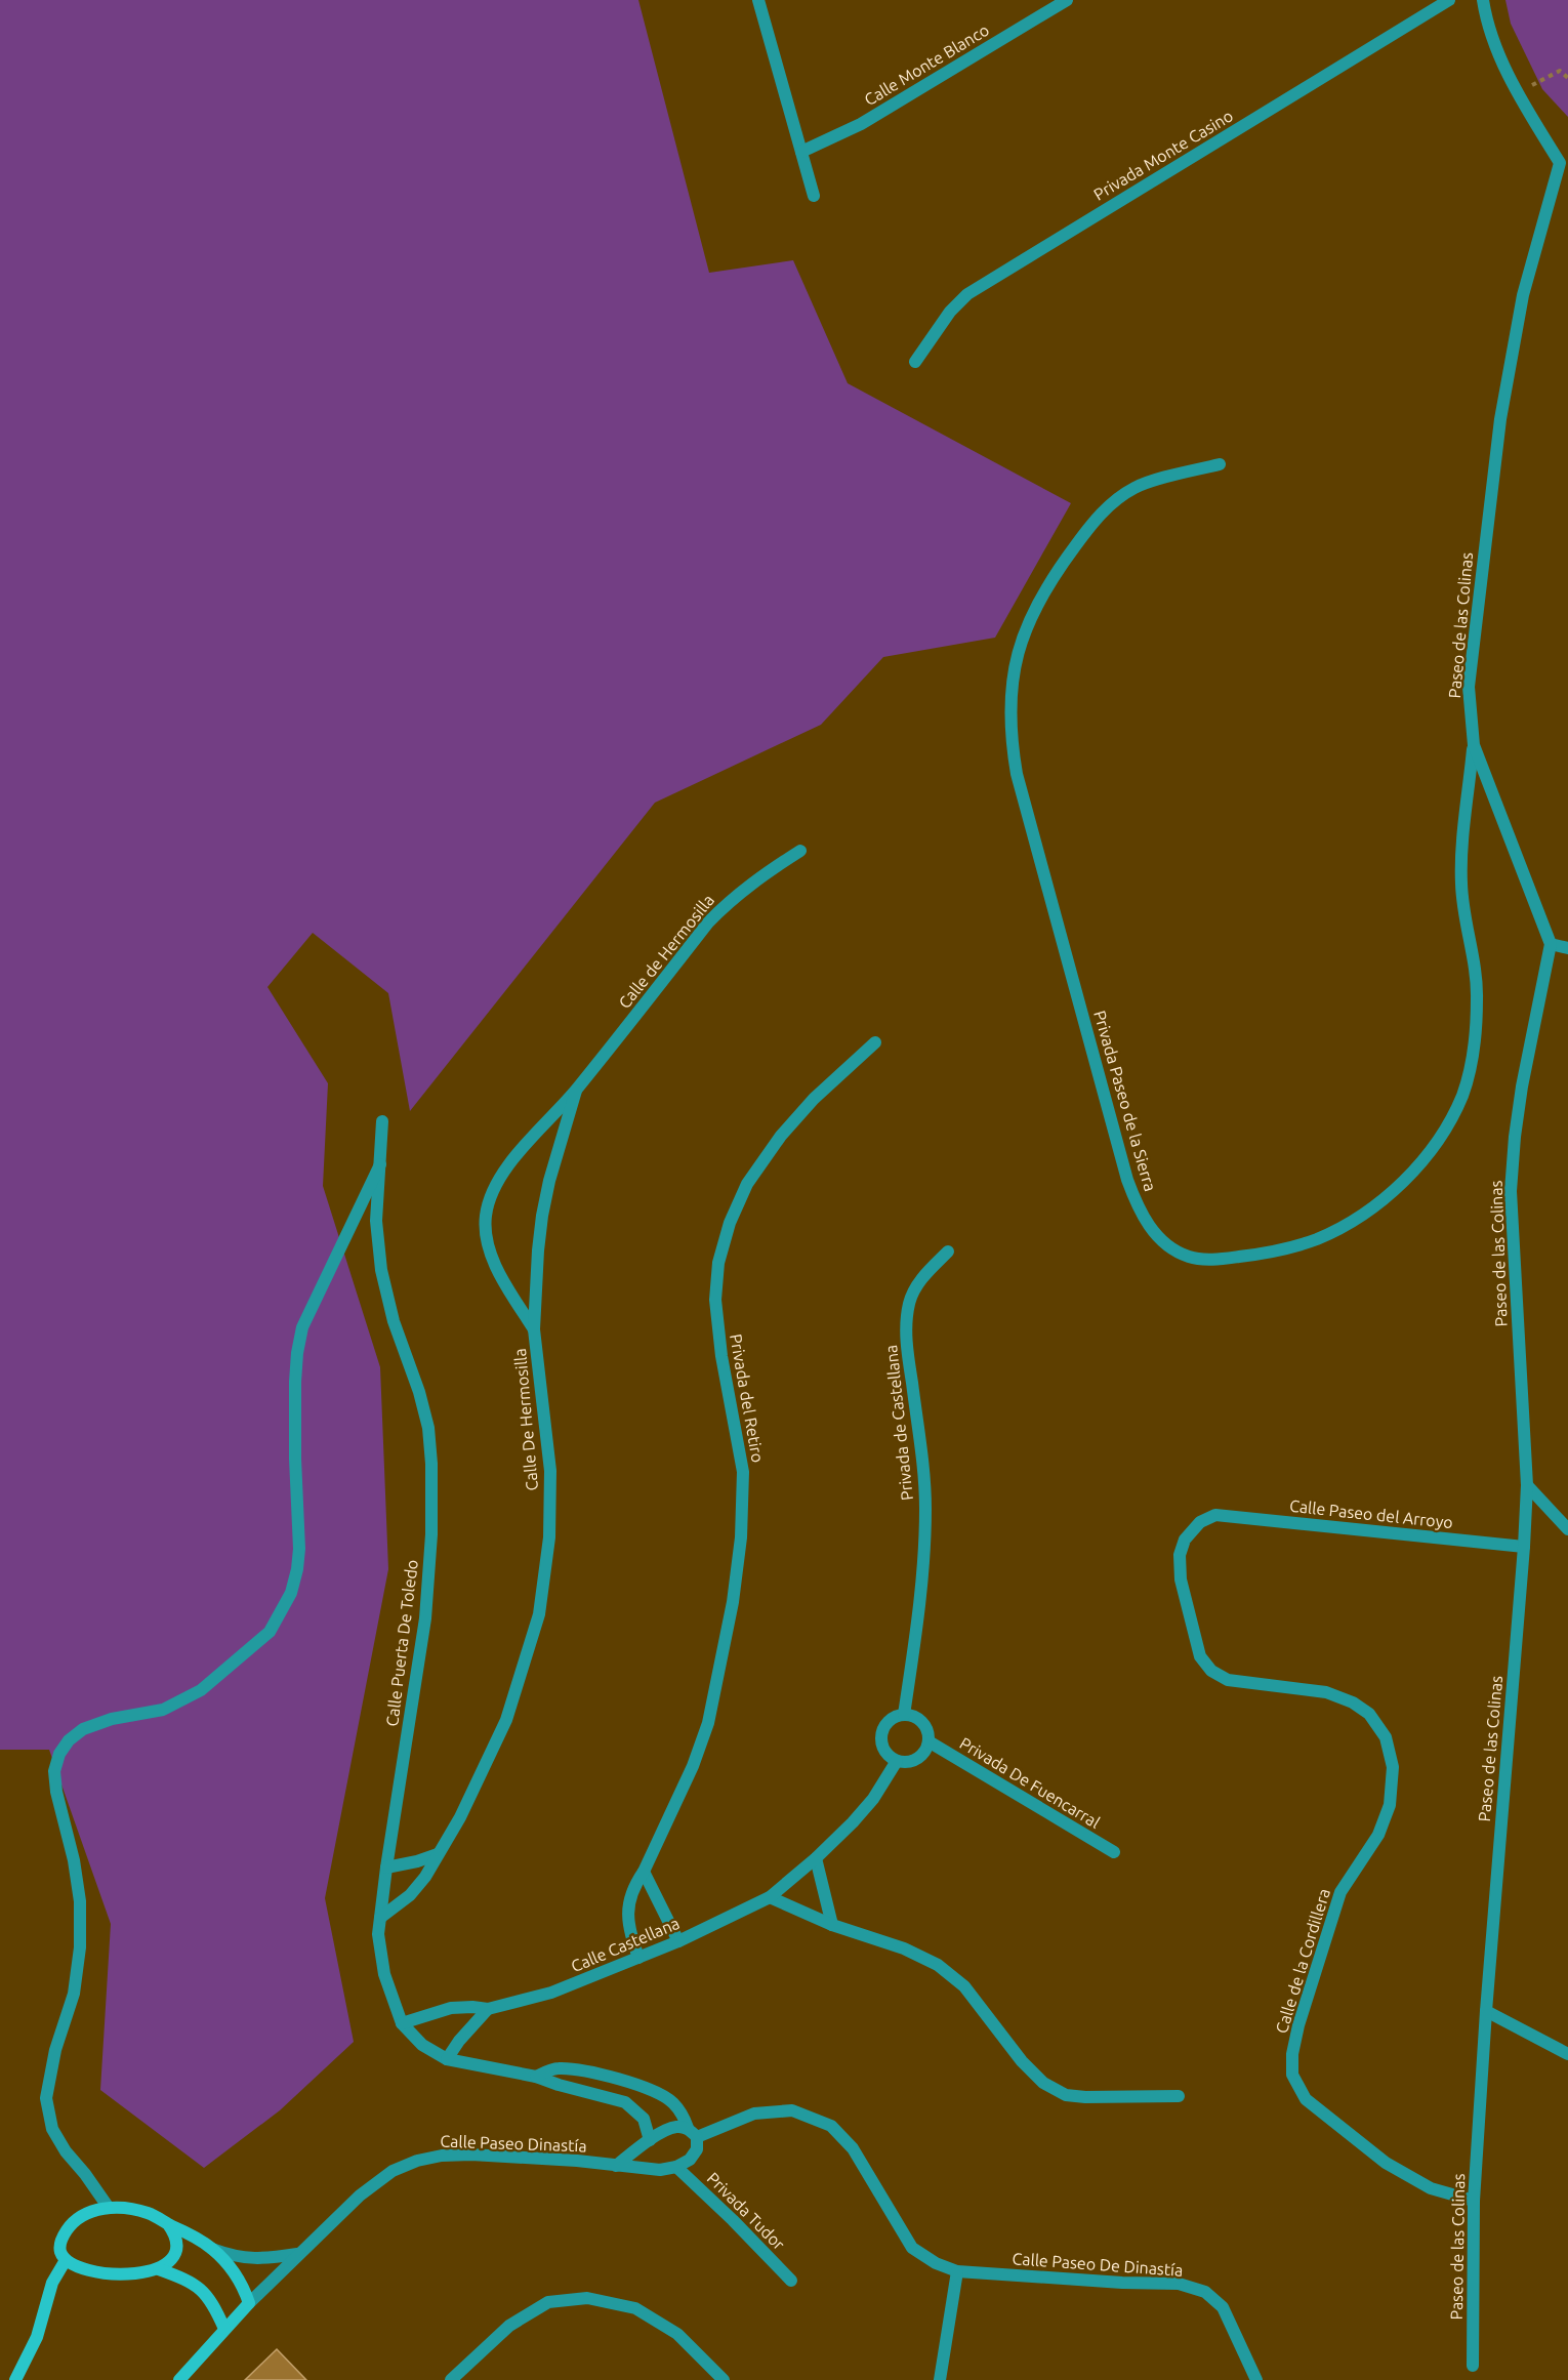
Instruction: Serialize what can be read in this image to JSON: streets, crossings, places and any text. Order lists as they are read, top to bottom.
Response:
{
  "streets": {
    "street": [
      "Calle Monte Blanco",
      "Privada Monte Casino",
      "Paseo de las Colinas",
      "Calle de Hermosilla",
      "Privada Paseo de la Sierra",
      "Privada del Retiro",
      "Calle De Hermosilla",
      "Privada de Castellana",
      "Calle Paseo del Arroyo",
      "Calle Puerta De Toledo",
      "Privada De Fuencarral",
      "Calle Castellana",
      "Calle de la Cordillera",
      "Calle Paseo Dinastía",
      "Privada Tudor",
      "Calle Paseo De Dinastía"
    ]
  },
  "crossings": [
    ["Paseo de las Colinas", "Privada Paseo de la Sierra"],
    ["Paseo de las Colinas", "Calle Paseo del Arroyo"],
    ["Paseo de las Colinas", "Calle de la Cordillera"],
    ["Calle de Hermosilla", "Calle De Hermosilla"],
    ["Calle De Hermosilla", "Calle Puerta De Toledo"],
    ["Privada de Castellana", "Privada De Fuencarral"],
    ["Privada de Castellana", "Calle Castellana"],
    ["Calle Paseo del Arroyo", "Calle de la Cordillera"],
    ["Calle Puerta De Toledo", "Calle Castellana"],
    ["Calle Puerta De Toledo", "Calle Paseo De Dinastía"],
    ["Privada De Fuencarral", "Calle Castellana"],
    ["Calle Paseo Dinastía", "Privada Tudor"]
  ]
}
